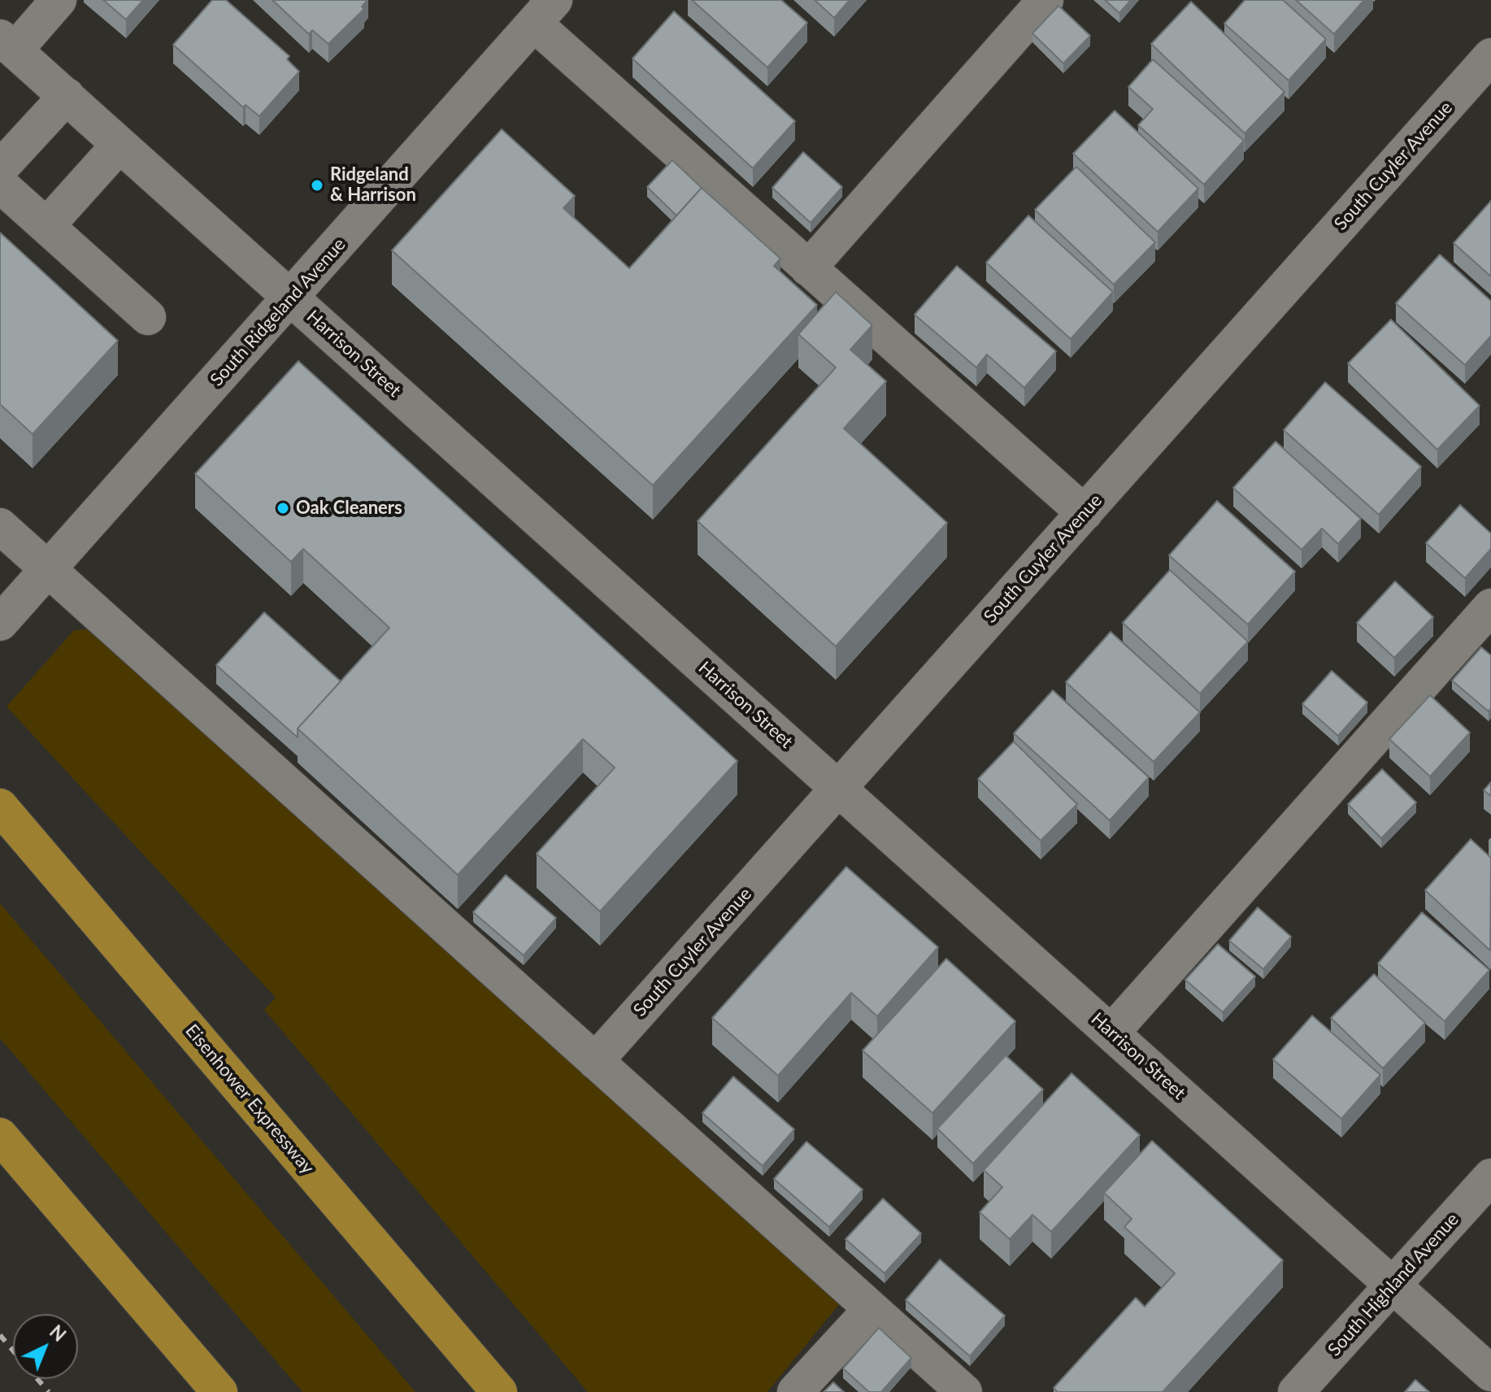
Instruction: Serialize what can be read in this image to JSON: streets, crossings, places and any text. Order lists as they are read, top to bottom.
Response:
{
  "streets": {
    "highway": ["Eisenhower Expressway"],
    "street": [
      "South Cuyler Avenue",
      "South Ridgeland Avenue",
      "Harrison Street",
      "South Highland Avenue"
    ]
  },
  "crossings": [
    ["South Cuyler Avenue", "Harrison Street"],
    ["South Ridgeland Avenue", "Harrison Street"],
    ["Harrison Street", "South Highland Avenue"]
  ],
  "places": ["Ridgeland & Harrison", "Oak Cleaners"],
  "north": "top right"
}
